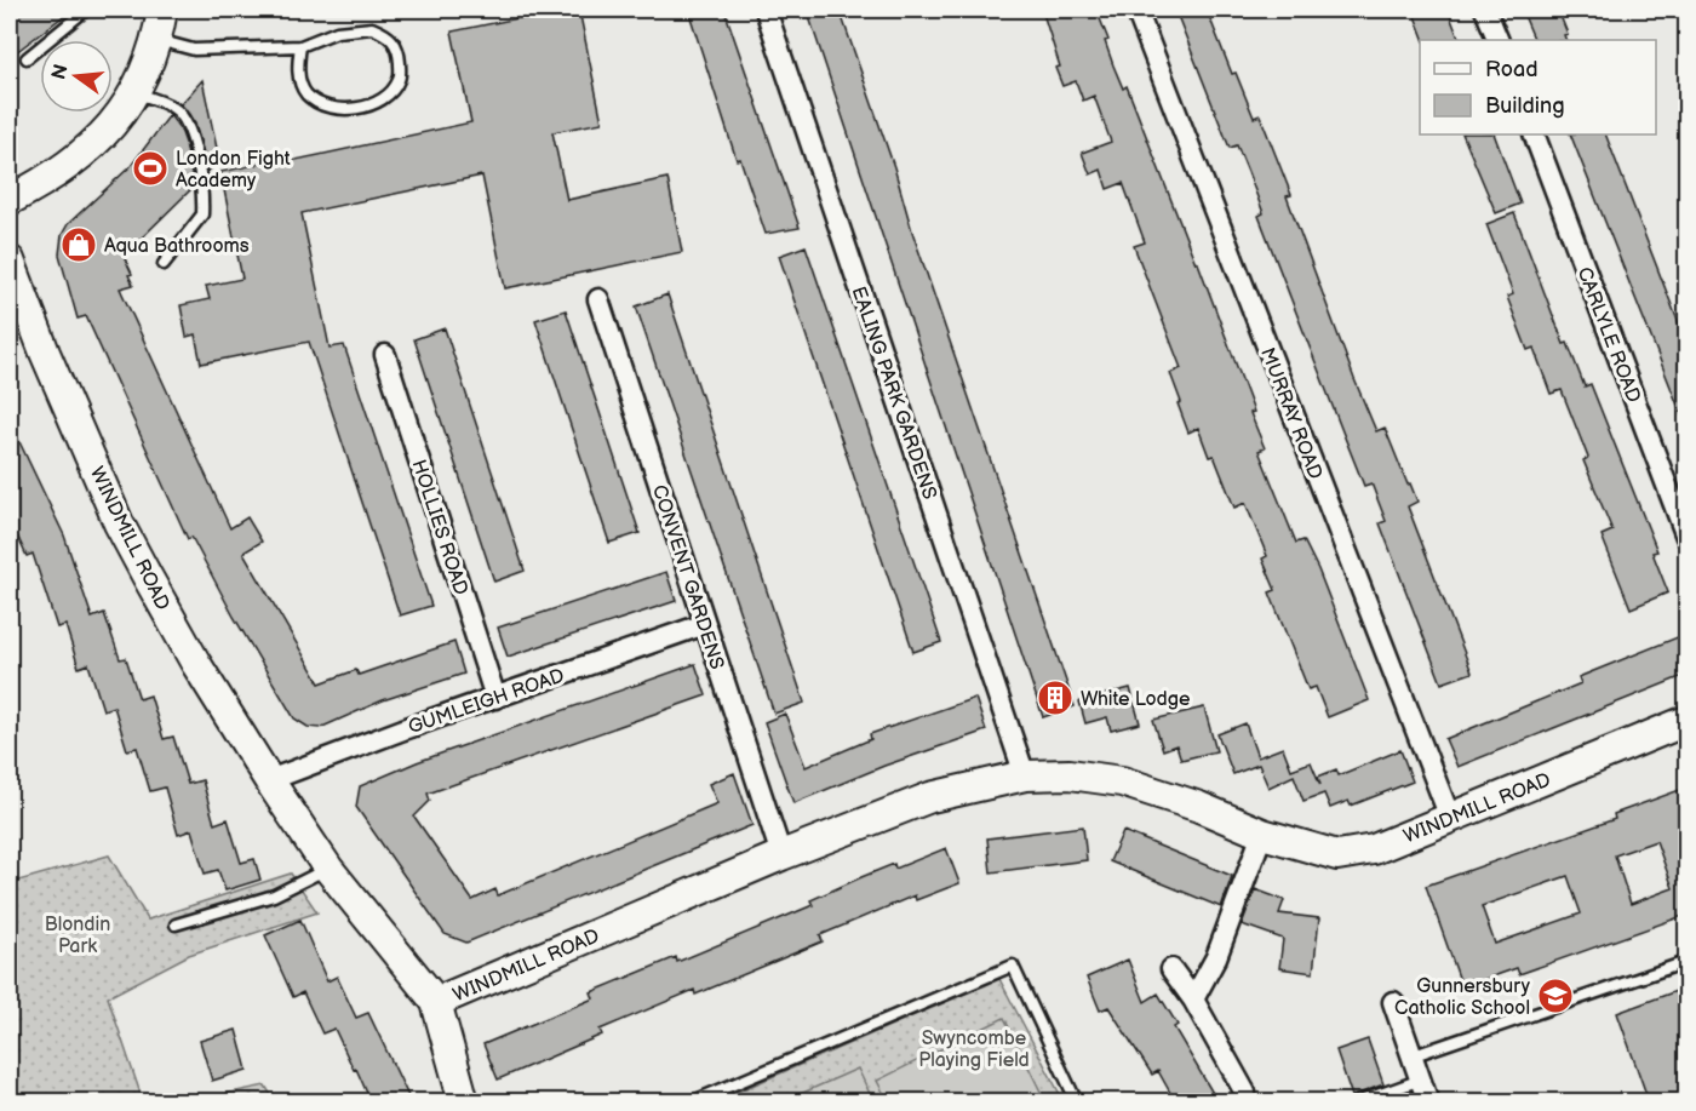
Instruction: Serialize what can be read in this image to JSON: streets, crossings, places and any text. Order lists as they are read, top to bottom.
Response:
{
  "streets": {
    "main road": ["WINDMILL ROAD"],
    "street": [
      "CARLYLE ROAD",
      "EALING PARK GARDENS",
      "MURRAY ROAD",
      "HOLLIES ROAD",
      "CONVENT GARDENS",
      "GUMLEIGH ROAD"
    ]
  },
  "crossings": [
    ["EALING PARK GARDENS", "WINDMILL ROAD"],
    ["MURRAY ROAD", "WINDMILL ROAD"],
    ["HOLLIES ROAD", "GUMLEIGH ROAD"],
    ["WINDMILL ROAD", "CONVENT GARDENS"],
    ["WINDMILL ROAD", "GUMLEIGH ROAD"],
    ["CONVENT GARDENS", "GUMLEIGH ROAD"]
  ],
  "parks": ["Blondin Park", "Swyncombe Playing Field"],
  "places": {
    "sports": ["London Fight Academy"],
    "shop": ["Aqua Bathrooms"],
    "building": ["White Lodge"],
    "school or university": ["Gunnersbury Catholic School"]
  },
  "legend": ["Road", "Building"],
  "north": "left"
}
